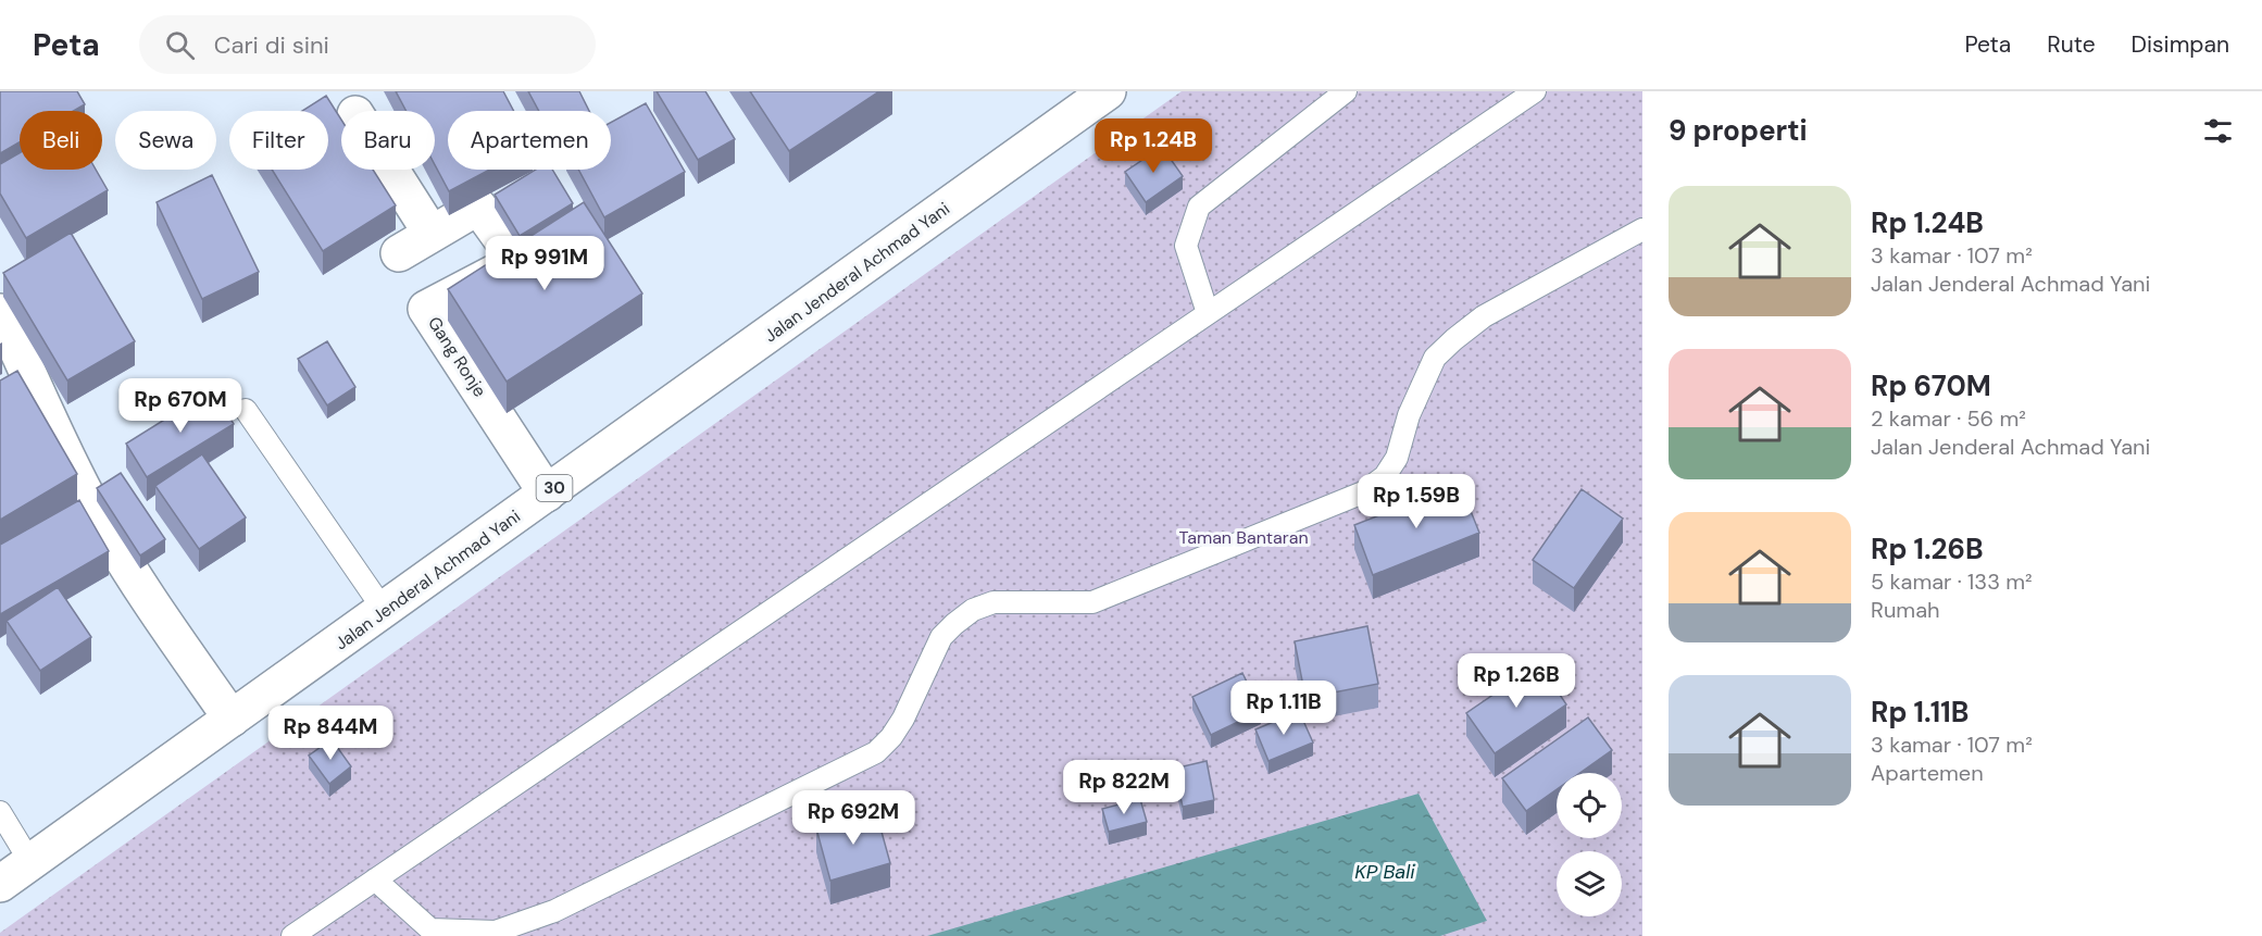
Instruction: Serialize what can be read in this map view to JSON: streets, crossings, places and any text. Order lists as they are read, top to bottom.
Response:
{
  "streets": {
    "main road": ["Jalan Jenderal Achmad Yani", "Gang Ronje", "30"]
  },
  "crossings": [
    ["Jalan Jenderal Achmad Yani", "Gang Ronje"]
  ],
  "water": ["KP Bali"],
  "parks": ["Taman Bantaran"],
  "page": {
    "header": "Peta",
    "search": "Cari di sini",
    "nav": ["Peta", "Rute", "Disimpan"],
    "heading": "9 properti",
    "chip": [
      "Beli",
      "Sewa",
      "Filter",
      "Baru",
      "Apartemen"
    ],
    "price": [
      "Rp 1.24B",
      "Rp 991M",
      "Rp 670M",
      "Rp 1.59B",
      "Rp 1.26B",
      "Rp 1.11B",
      "Rp 844M",
      "Rp 822M",
      "Rp 692M"
    ],
    "list": [
      {
        "name": "Rp 1.24B",
        "note": "3 kamar · 107 m² · Jalan Jenderal Achmad Yani"
      },
      {
        "name": "Rp 670M",
        "note": "2 kamar · 56 m² · Jalan Jenderal Achmad Yani"
      },
      {
        "name": "Rp 1.26B",
        "note": "5 kamar · 133 m² · Rumah"
      },
      {
        "name": "Rp 1.11B",
        "note": "3 kamar · 107 m² · Apartemen"
      }
    ]
  }
}
